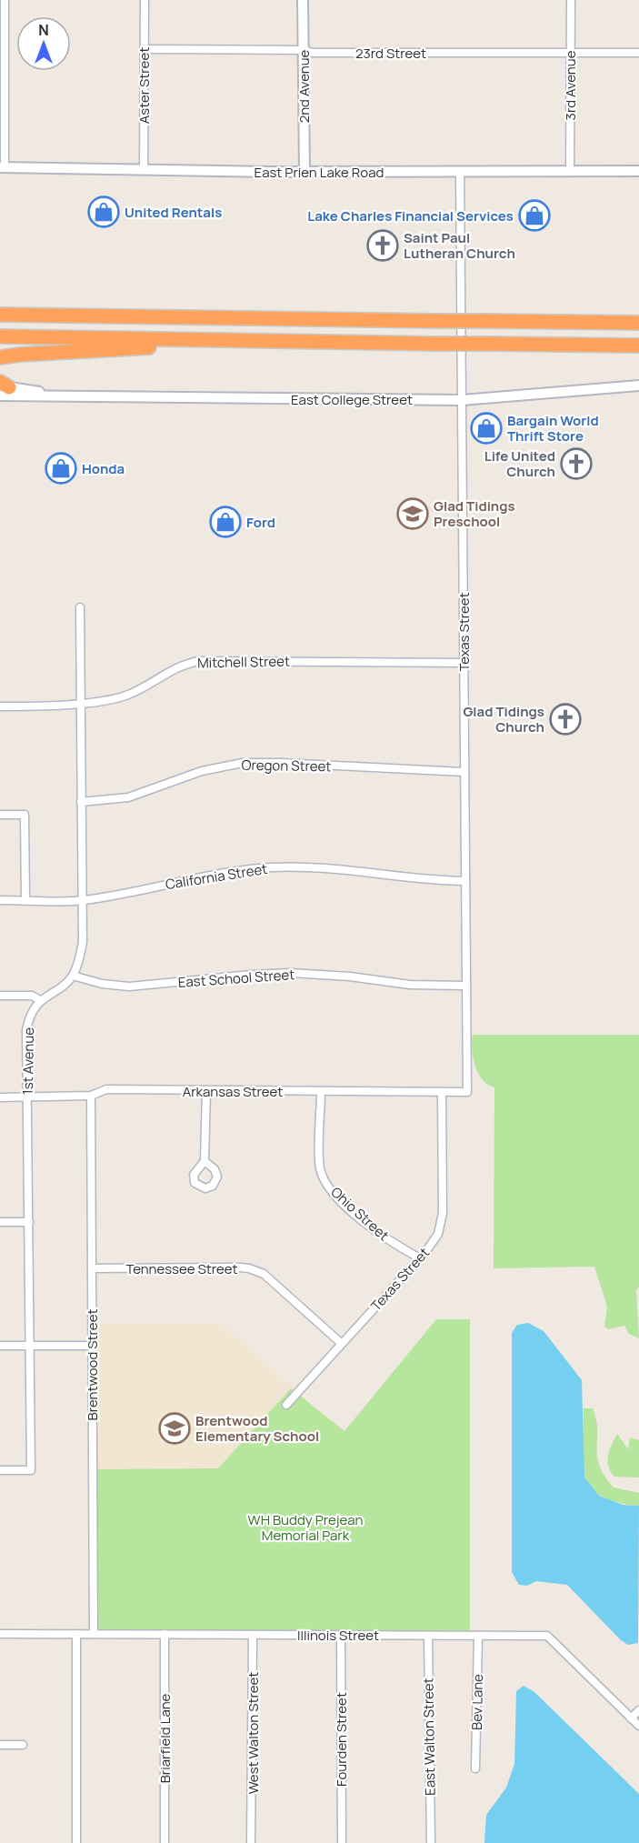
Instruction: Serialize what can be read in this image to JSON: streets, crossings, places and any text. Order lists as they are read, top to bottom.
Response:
{
  "streets": {
    "street": [
      "23rd Street",
      "Aster Street",
      "3rd Avenue",
      "2nd Avenue",
      "East Prien Lake Road",
      "East College Street",
      "Texas Street",
      "Mitchell Street",
      "Oregon Street",
      "California Street",
      "East School Street",
      "1st Avenue",
      "Arkansas Street",
      "Ohio Street",
      "Tennessee Street",
      "Brentwood Street",
      "Illinois Street",
      "Bev Lane",
      "West Walton Street",
      "East Walton Street",
      "Briarfield Lane",
      "Fourden Street"
    ]
  },
  "crossings": [
    ["23rd Street", "Aster Street"],
    ["23rd Street", "3rd Avenue"],
    ["23rd Street", "2nd Avenue"],
    ["Aster Street", "East Prien Lake Road"],
    ["3rd Avenue", "East Prien Lake Road"],
    ["2nd Avenue", "East Prien Lake Road"],
    ["East Prien Lake Road", "Texas Street"],
    ["East College Street", "Texas Street"],
    ["Texas Street", "Mitchell Street"],
    ["Texas Street", "Oregon Street"],
    ["Texas Street", "California Street"],
    ["Texas Street", "East School Street"],
    ["Texas Street", "Arkansas Street"],
    ["Texas Street", "Ohio Street"],
    ["Texas Street", "Tennessee Street"],
    ["East School Street", "1st Avenue"],
    ["1st Avenue", "Arkansas Street"],
    ["Arkansas Street", "Ohio Street"],
    ["Arkansas Street", "Brentwood Street"],
    ["Tennessee Street", "Brentwood Street"],
    ["Brentwood Street", "Illinois Street"],
    ["Illinois Street", "Bev Lane"],
    ["Illinois Street", "West Walton Street"],
    ["Illinois Street", "East Walton Street"],
    ["Illinois Street", "Briarfield Lane"],
    ["Illinois Street", "Fourden Street"]
  ],
  "parks": ["WH Buddy Prejean Memorial Park"],
  "places": {
    "shop": [
      "United Rentals",
      "Lake Charles Financial Services",
      "Bargain World Thrift Store",
      "Honda",
      "Ford"
    ],
    "church": ["Saint Paul Lutheran Church", "Life United Church", "Glad Tidings Church"],
    "school or university": ["Glad Tidings Preschool", "Brentwood Elementary School"]
  },
  "north": "top"
}
